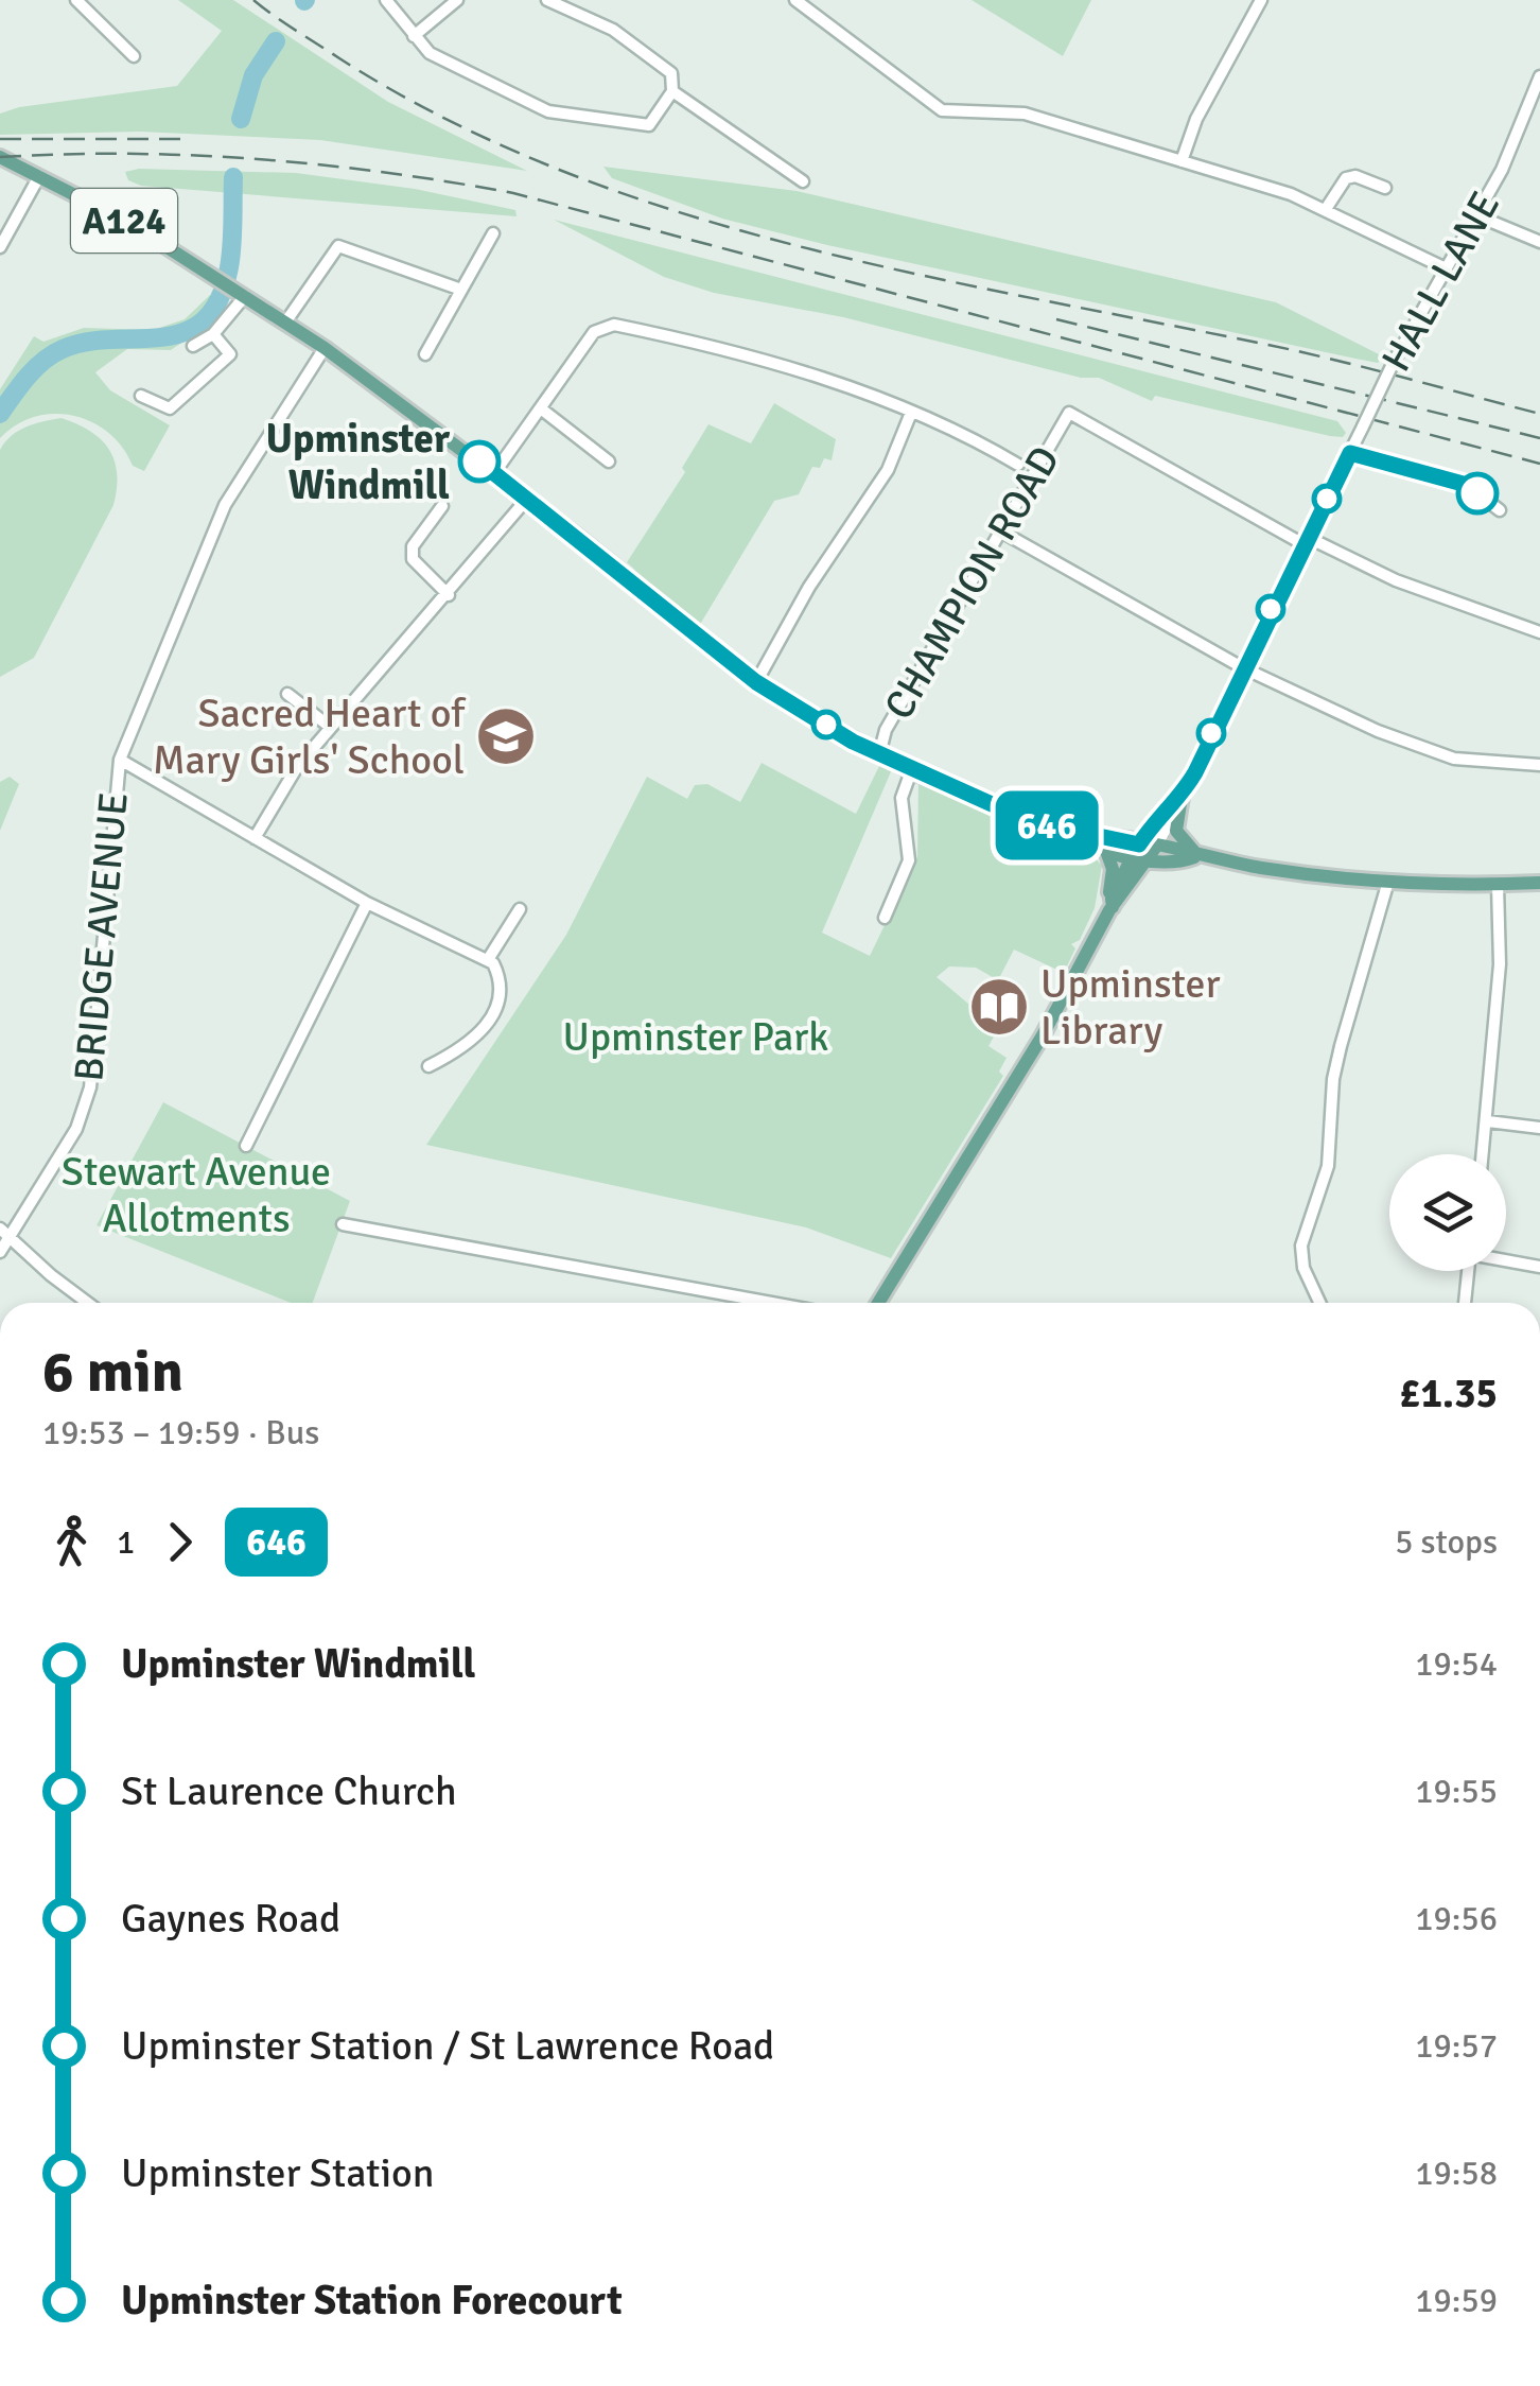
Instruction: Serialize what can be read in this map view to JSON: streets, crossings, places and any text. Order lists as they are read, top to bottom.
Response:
{
  "streets": {
    "main road": ["A124"],
    "street": ["HALL LANE", "CHAMPION ROAD", "BRIDGE AVENUE"]
  },
  "crossings": [
    ["A124", "HALL LANE"],
    ["A124", "CHAMPION ROAD"],
    ["A124", "BRIDGE AVENUE"],
    ["HALL LANE", "CHAMPION ROAD"]
  ],
  "parks": ["Upminster Park", "Stewart Avenue Allotments"],
  "places": {
    "other": ["Upminster Windmill"],
    "school or university": ["Sacred Heart of Mary Girls' School"],
    "library": ["Upminster Library"]
  },
  "lines": ["bus line 646"],
  "page": {
    "on_map": "646",
    "heading": ["6 min", "19:53 – 19:59 · Bus", "£1.35"],
    "legs": ["1", "646", "5 stops"],
    "list": [
      {
        "name": "Upminster Windmill",
        "value": "19:54"
      },
      {
        "name": "St Laurence Church",
        "value": "19:55"
      },
      {
        "name": "Gaynes Road",
        "value": "19:56"
      },
      {
        "name": "Upminster Station / St Lawrence Road",
        "value": "19:57"
      },
      {
        "name": "Upminster Station",
        "value": "19:58"
      },
      {
        "name": "Upminster Station Forecourt",
        "value": "19:59"
      }
    ]
  }
}
